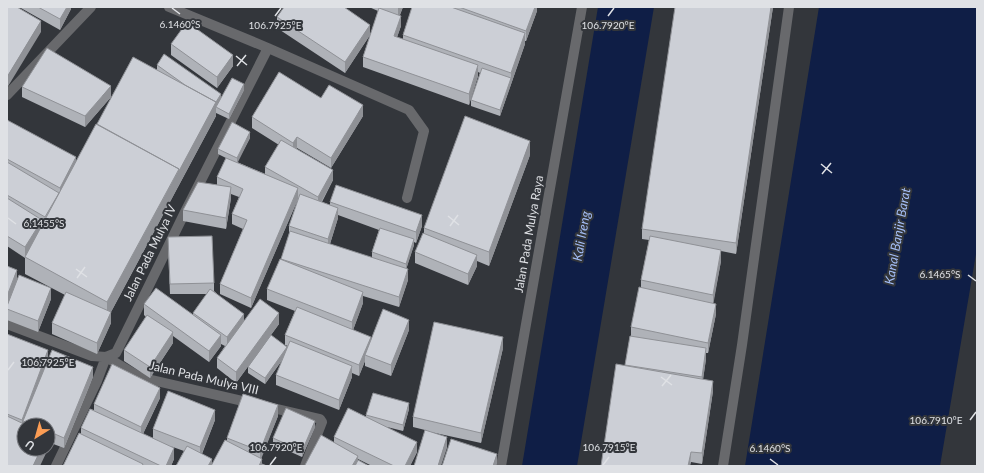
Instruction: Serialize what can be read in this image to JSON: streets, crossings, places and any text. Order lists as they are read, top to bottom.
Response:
{
  "streets": {
    "street": ["Jalan Pada Mulya Raya", "Jalan Pada Mulya IV", "Jalan Pada Mulya VIII"]
  },
  "crossings": [
    ["Jalan Pada Mulya IV", "Jalan Pada Mulya VIII"]
  ],
  "water": ["Kali Ireng", "Kanal Banjir Barat"],
  "north": "bottom left",
  "coordinates": [
    "6.1460°S",
    "106.7925°E",
    "106.7920°E",
    "6.1455°S",
    "6.1465°S",
    "106.7910°E",
    "106.7915°E"
  ]
}
